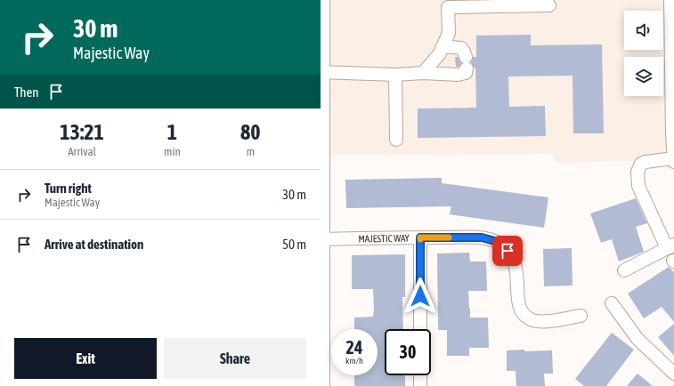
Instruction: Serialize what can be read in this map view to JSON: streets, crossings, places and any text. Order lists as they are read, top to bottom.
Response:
{
  "streets": {
    "street": ["MAJESTIC WAY"]
  },
  "page": {
    "turn": ["30 m", "Majestic Way"],
    "then": "Then",
    "eta": [
      "13:21",
      "Arrival",
      "1",
      "min",
      "80",
      "m"
    ],
    "list": [
      {
        "name": "Turn right",
        "note": "Majestic Way",
        "value": "30 m"
      },
      {
        "name": "Arrive at destination",
        "value": "50 m"
      }
    ],
    "speed": "24 km/h",
    "limit": "30",
    "buttons": ["Exit", "Share"]
  }
}
